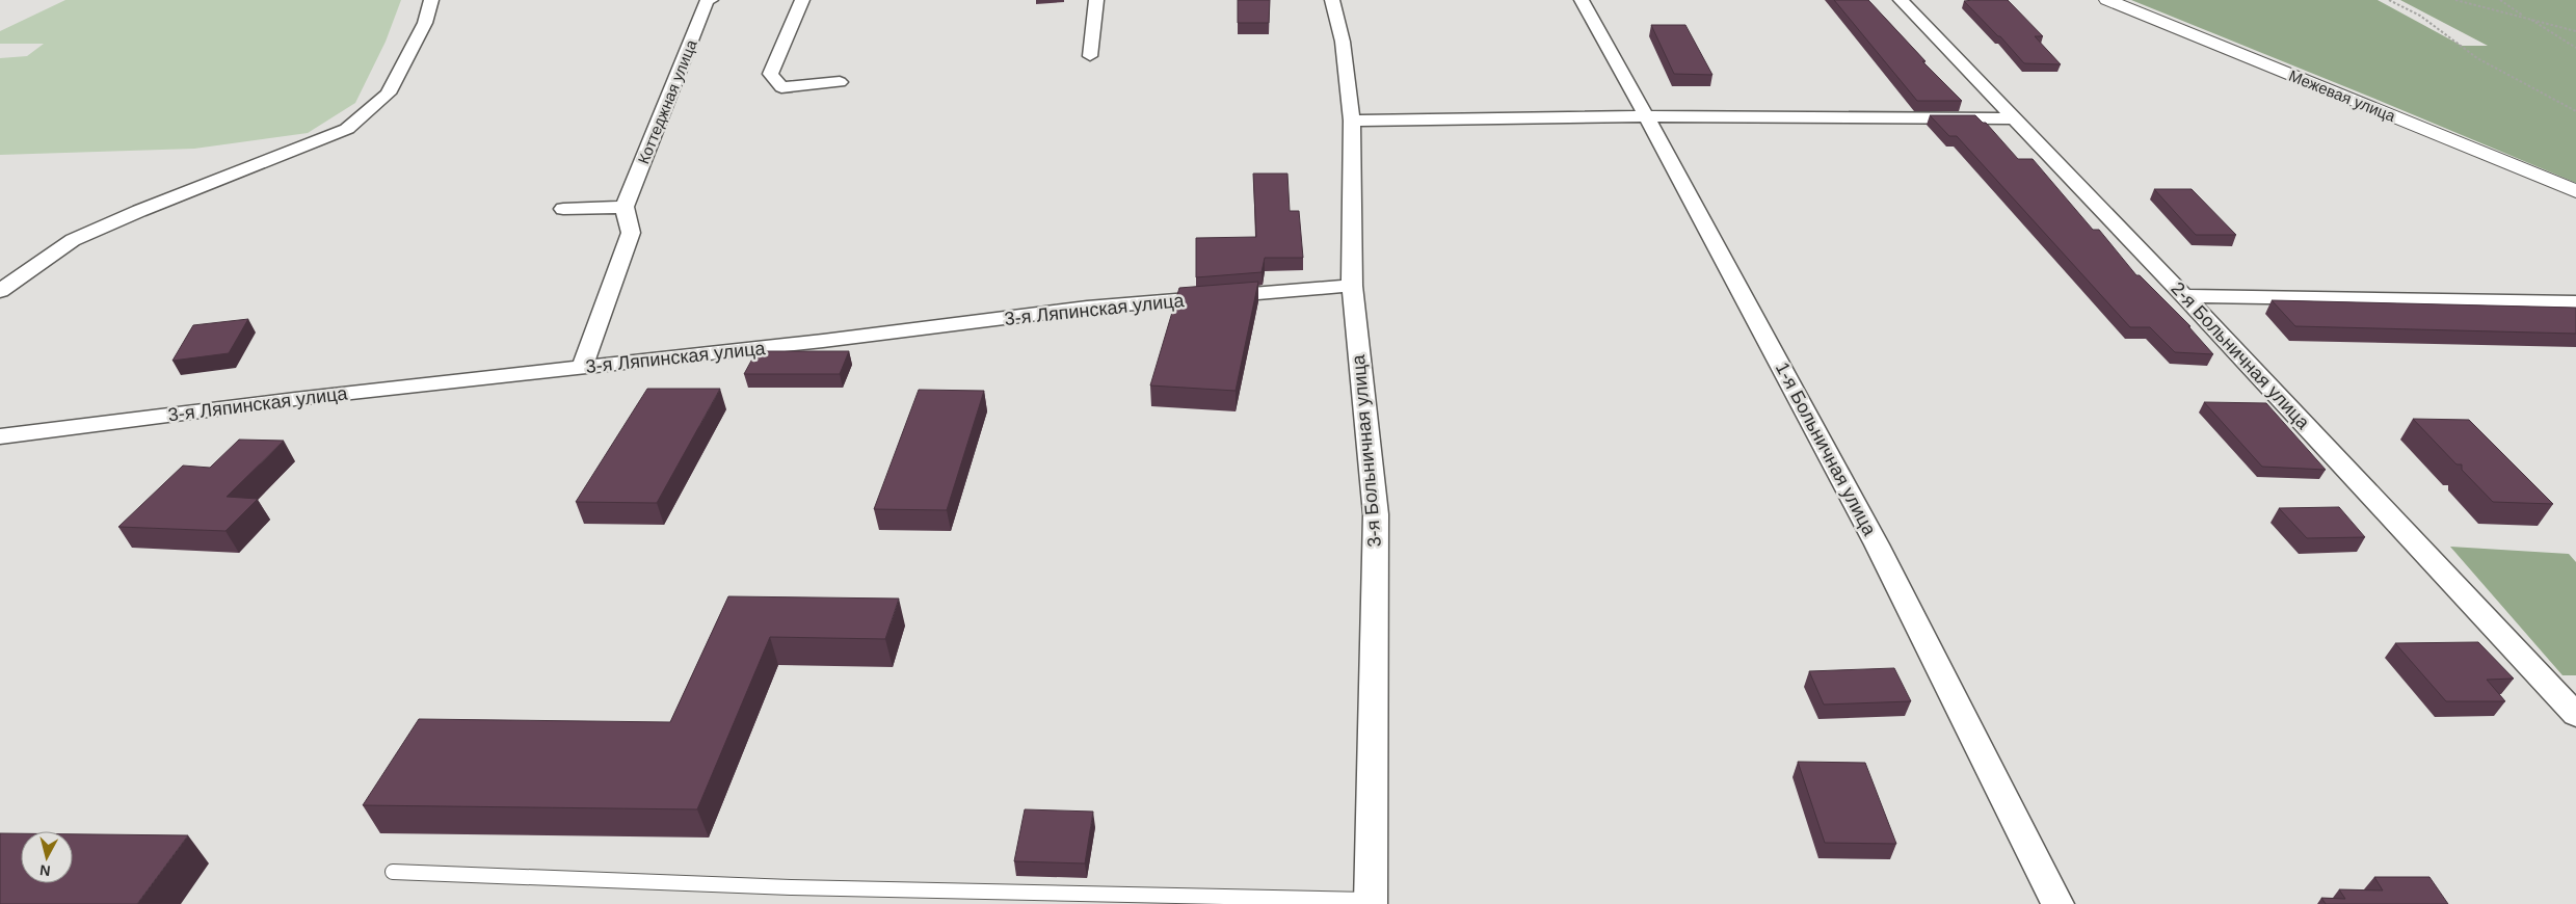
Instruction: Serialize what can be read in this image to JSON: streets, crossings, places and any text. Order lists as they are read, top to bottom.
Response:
{
  "streets": {
    "street": [
      "Межевая улица",
      "Коттеджная улица",
      "3-я Ляпинская улица",
      "2-я Больничная улица",
      "1-я Больничная улица",
      "3-я Больничная улица"
    ]
  },
  "crossings": [
    ["3-я Ляпинская улица", "3-я Больничная улица"]
  ],
  "north": "bottom"
}
